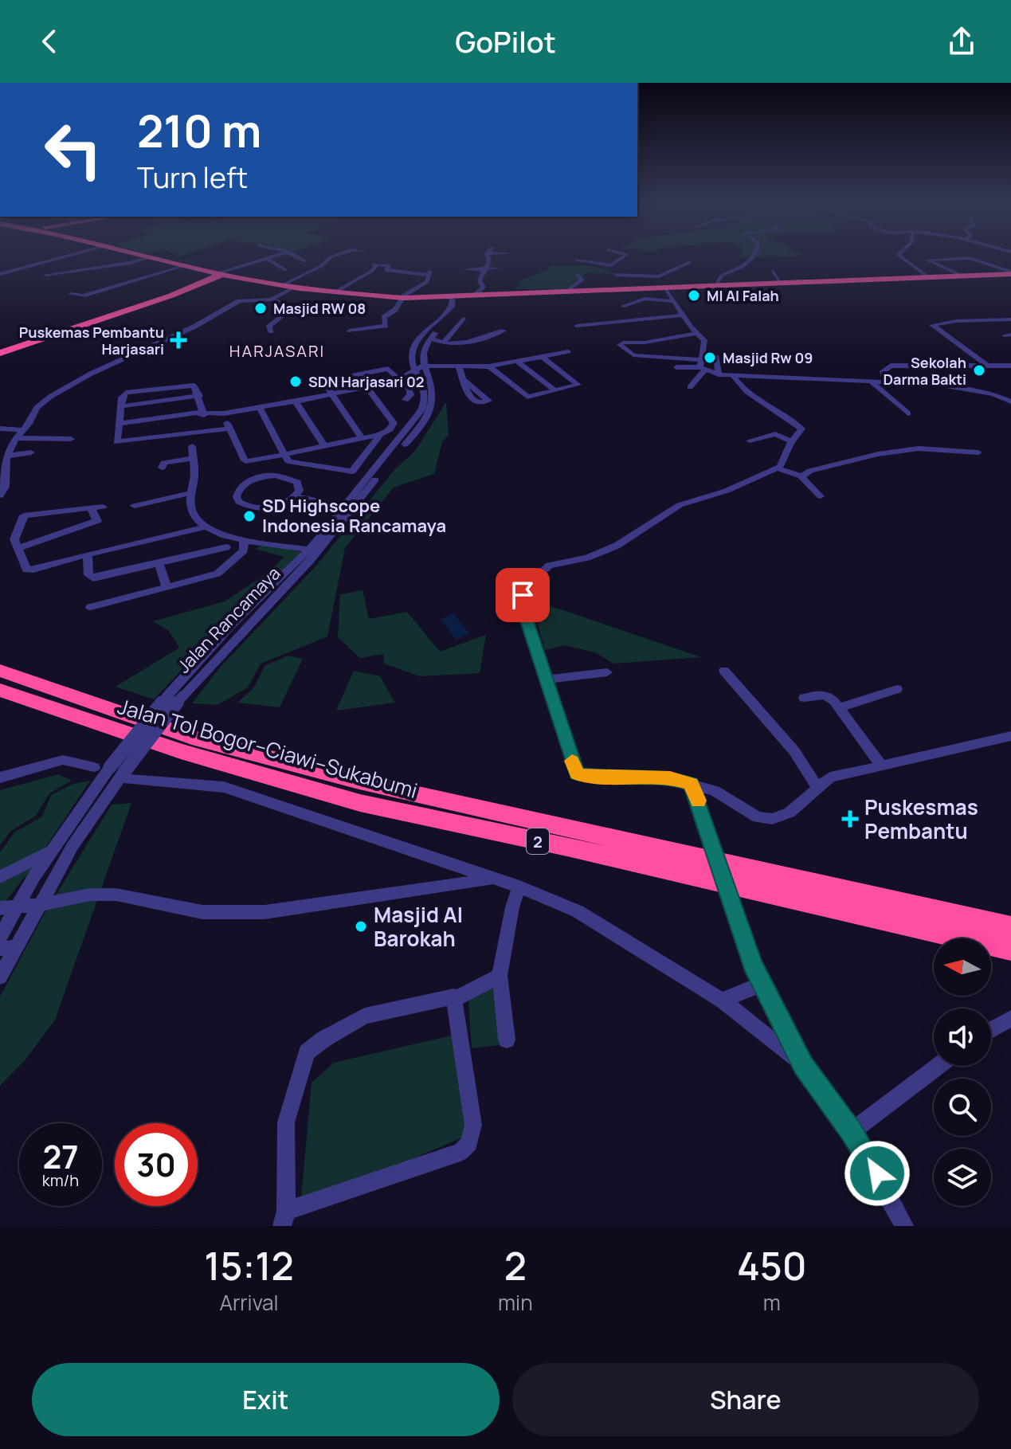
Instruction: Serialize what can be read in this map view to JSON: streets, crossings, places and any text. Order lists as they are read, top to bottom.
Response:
{
  "streets": {
    "highway": ["Jalan Tol Bogor–Ciawi–Sukabumi", "2"],
    "street": ["Jalan Rancamaya"]
  },
  "districts": ["HARJASARI"],
  "places": {
    "other": [
      "MI Al Falah",
      "Masjid RW 08",
      "Masjid Rw 09",
      "Sekolah Darma Bakti",
      "SDN Harjasari 02",
      "SD Highscope Indonesia Rancamaya",
      "Masjid Al Barokah"
    ],
    "health": ["Puskemas Pembantu Harjasari", "Puskesmas Pembantu"]
  },
  "north": "left",
  "page": {
    "header": "GoPilot",
    "turn": ["210 m", "Turn left"],
    "speed": "27 km/h",
    "limit": "30",
    "eta": [
      "15:12",
      "Arrival",
      "2",
      "min",
      "450",
      "m"
    ],
    "buttons": ["Exit", "Share"]
  }
}
